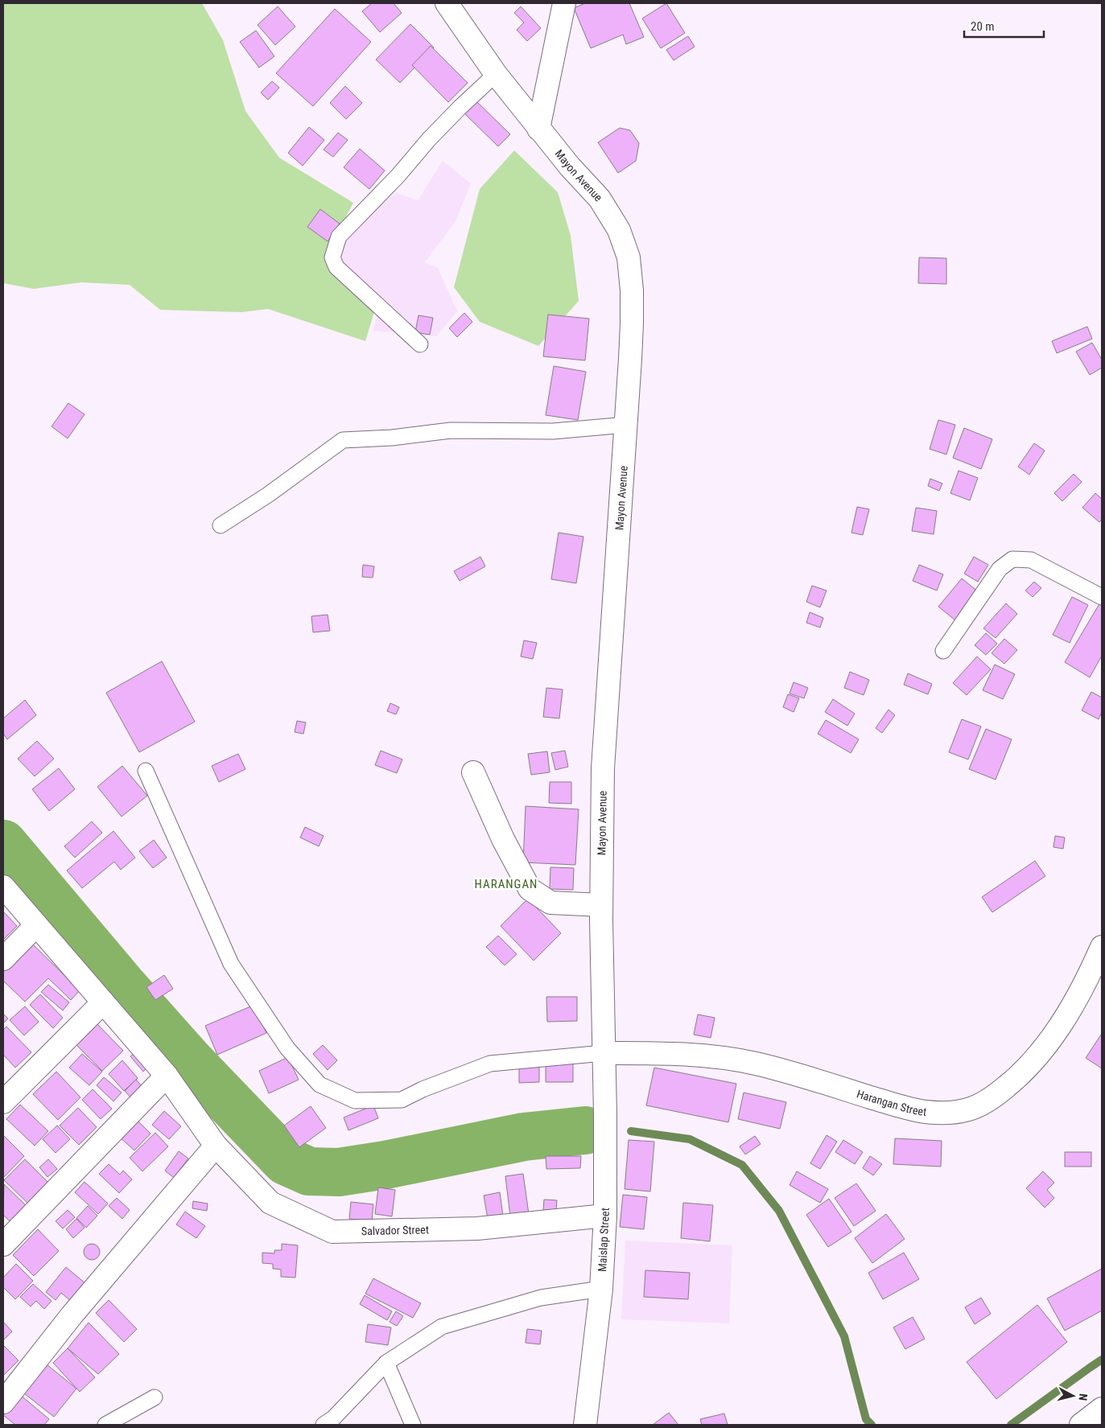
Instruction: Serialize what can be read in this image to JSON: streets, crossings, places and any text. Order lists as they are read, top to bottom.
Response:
{
  "streets": {
    "main road": [
      "Mayon Avenue",
      "Harangan Street",
      "Salvador Street",
      "Maislap Street"
    ]
  },
  "crossings": [
    ["Mayon Avenue", "Harangan Street"],
    ["Mayon Avenue", "Maislap Street"],
    ["Harangan Street", "Maislap Street"],
    ["Salvador Street", "Maislap Street"]
  ],
  "districts": ["HARANGAN"],
  "scale_bar": "20 m",
  "north": "right"
}
